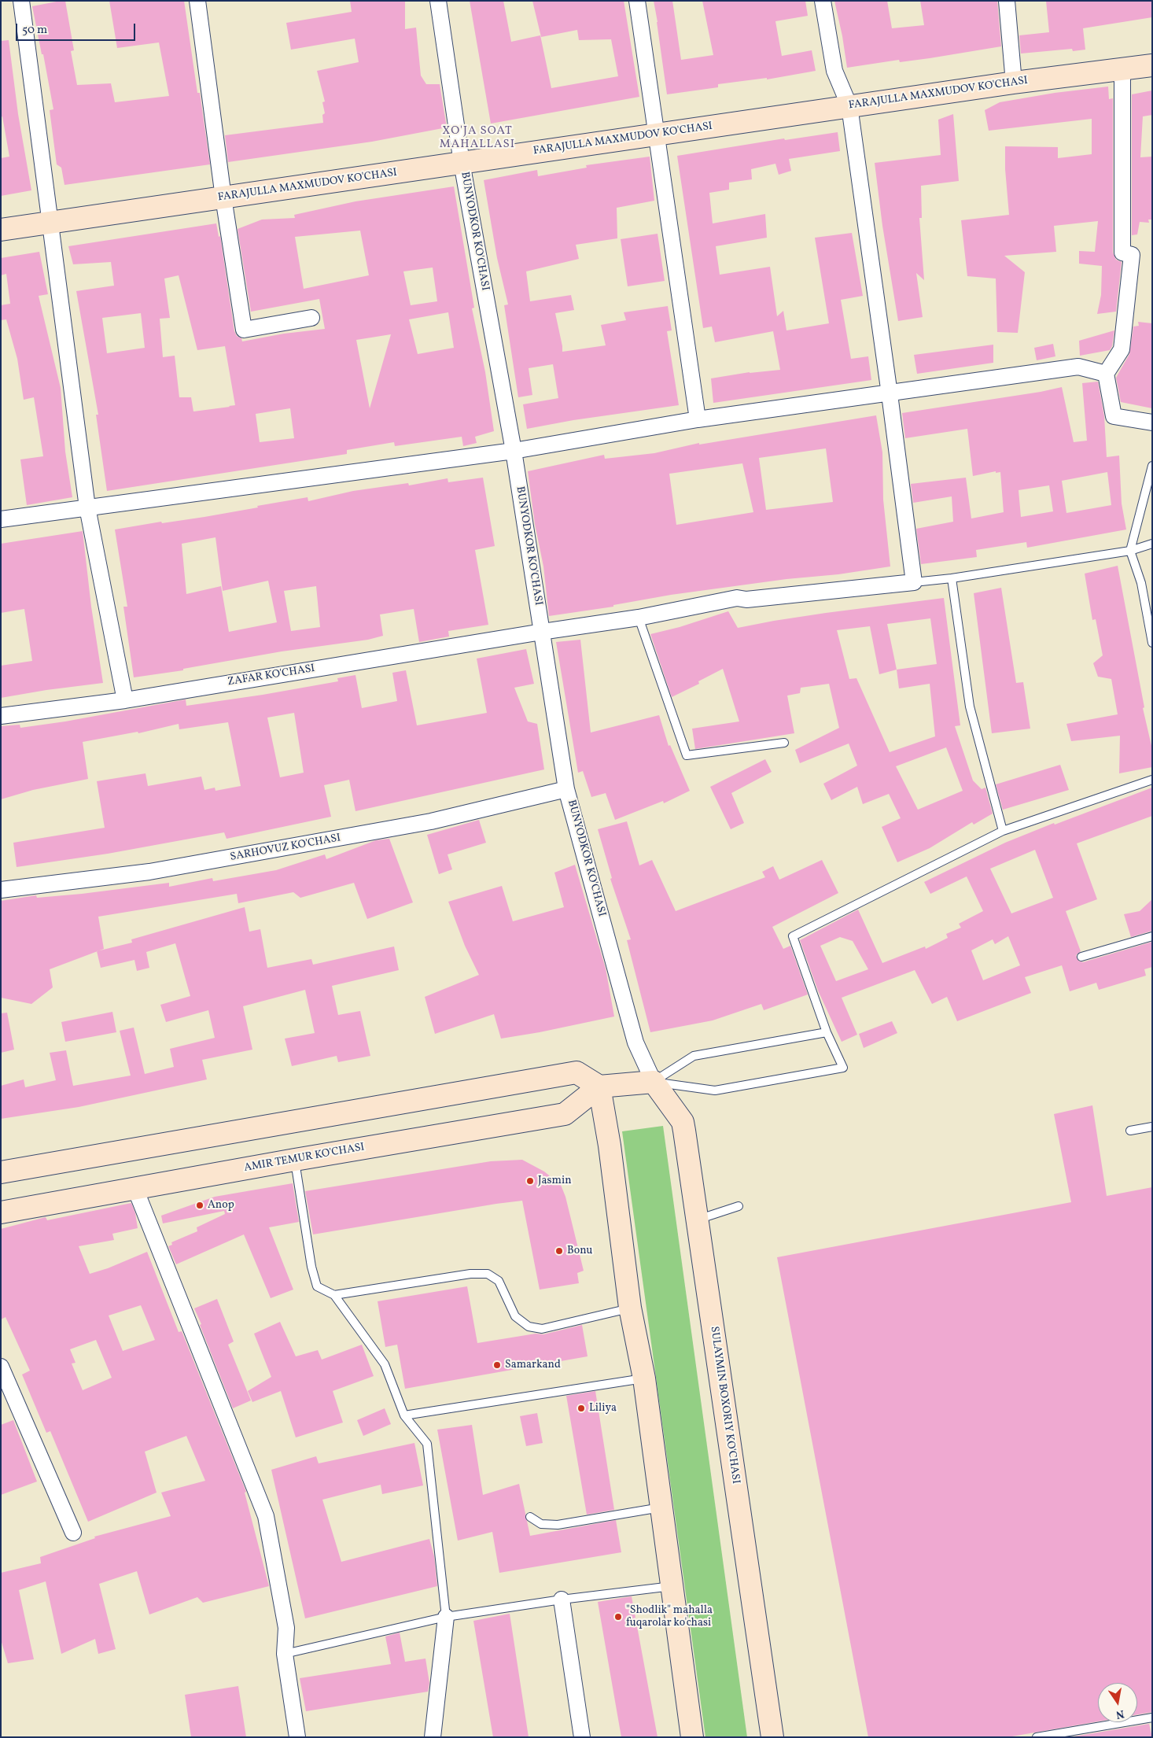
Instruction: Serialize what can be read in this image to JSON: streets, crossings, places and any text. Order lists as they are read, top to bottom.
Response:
{
  "streets": {
    "main road": ["FARAJULLA MAXMUDOV KO'CHASI", "AMIR TEMUR KO'CHASI", "SULAYMIN BOXORIY KO'CHASI"],
    "street": ["BUNYODKOR KO'CHASI", "ZAFAR KO'CHASI", "SARHOVUZ KO'CHASI"]
  },
  "crossings": [
    ["FARAJULLA MAXMUDOV KO'CHASI", "BUNYODKOR KO'CHASI"],
    ["BUNYODKOR KO'CHASI", "ZAFAR KO'CHASI"],
    ["BUNYODKOR KO'CHASI", "SARHOVUZ KO'CHASI"],
    ["BUNYODKOR KO'CHASI", "SULAYMIN BOXORIY KO'CHASI"]
  ],
  "districts": ["XO'JA SOAT MAHALLASI"],
  "places": [
    "Jasmin",
    "Anop",
    "Bonu",
    "Samarkand",
    "Liliya",
    "\"Shodlik\" mahalla fuqarolar ko'chasi"
  ],
  "scale_bar": "50 m",
  "north": "bottom"
}
